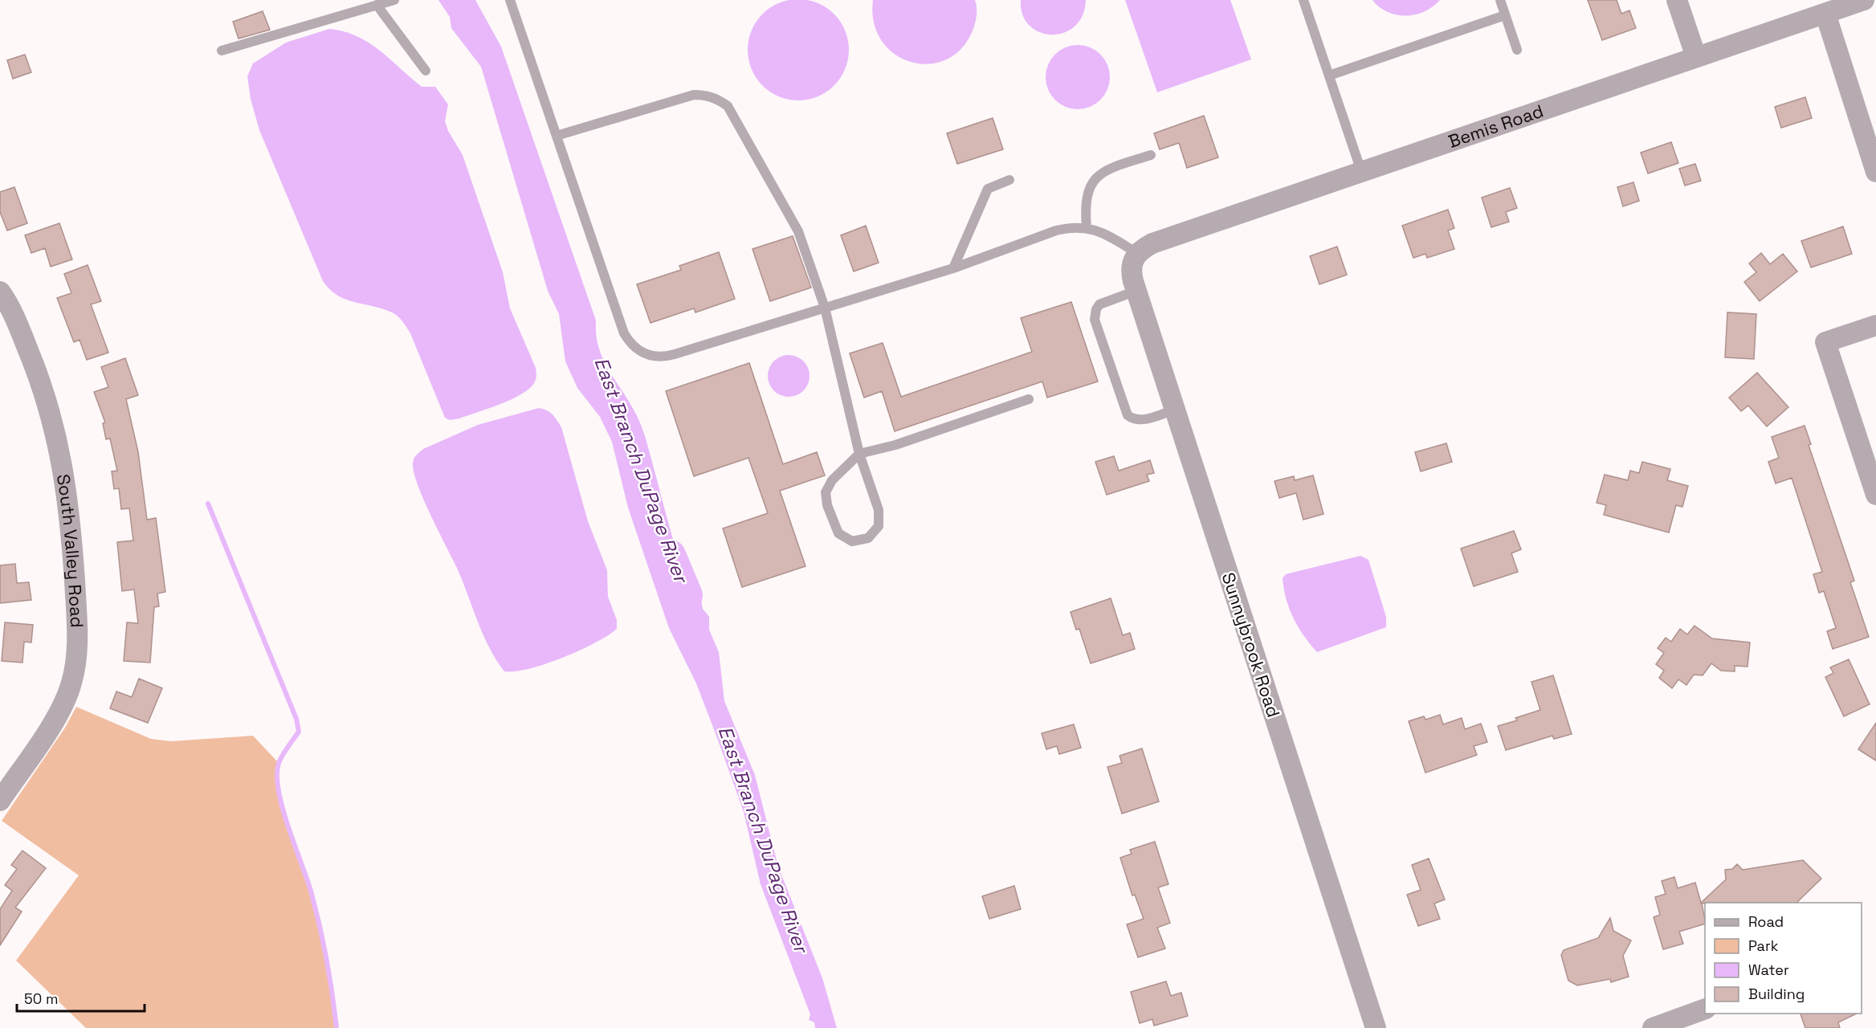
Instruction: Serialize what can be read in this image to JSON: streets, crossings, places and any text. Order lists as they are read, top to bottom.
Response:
{
  "streets": {
    "street": ["Bemis Road", "South Valley Road", "Sunnybrook Road"]
  },
  "crossings": [
    ["Bemis Road", "Sunnybrook Road"]
  ],
  "water": ["East Branch DuPage River"],
  "legend": [
    "Road",
    "Park",
    "Water",
    "Building"
  ],
  "scale_bar": "50 m"
}
